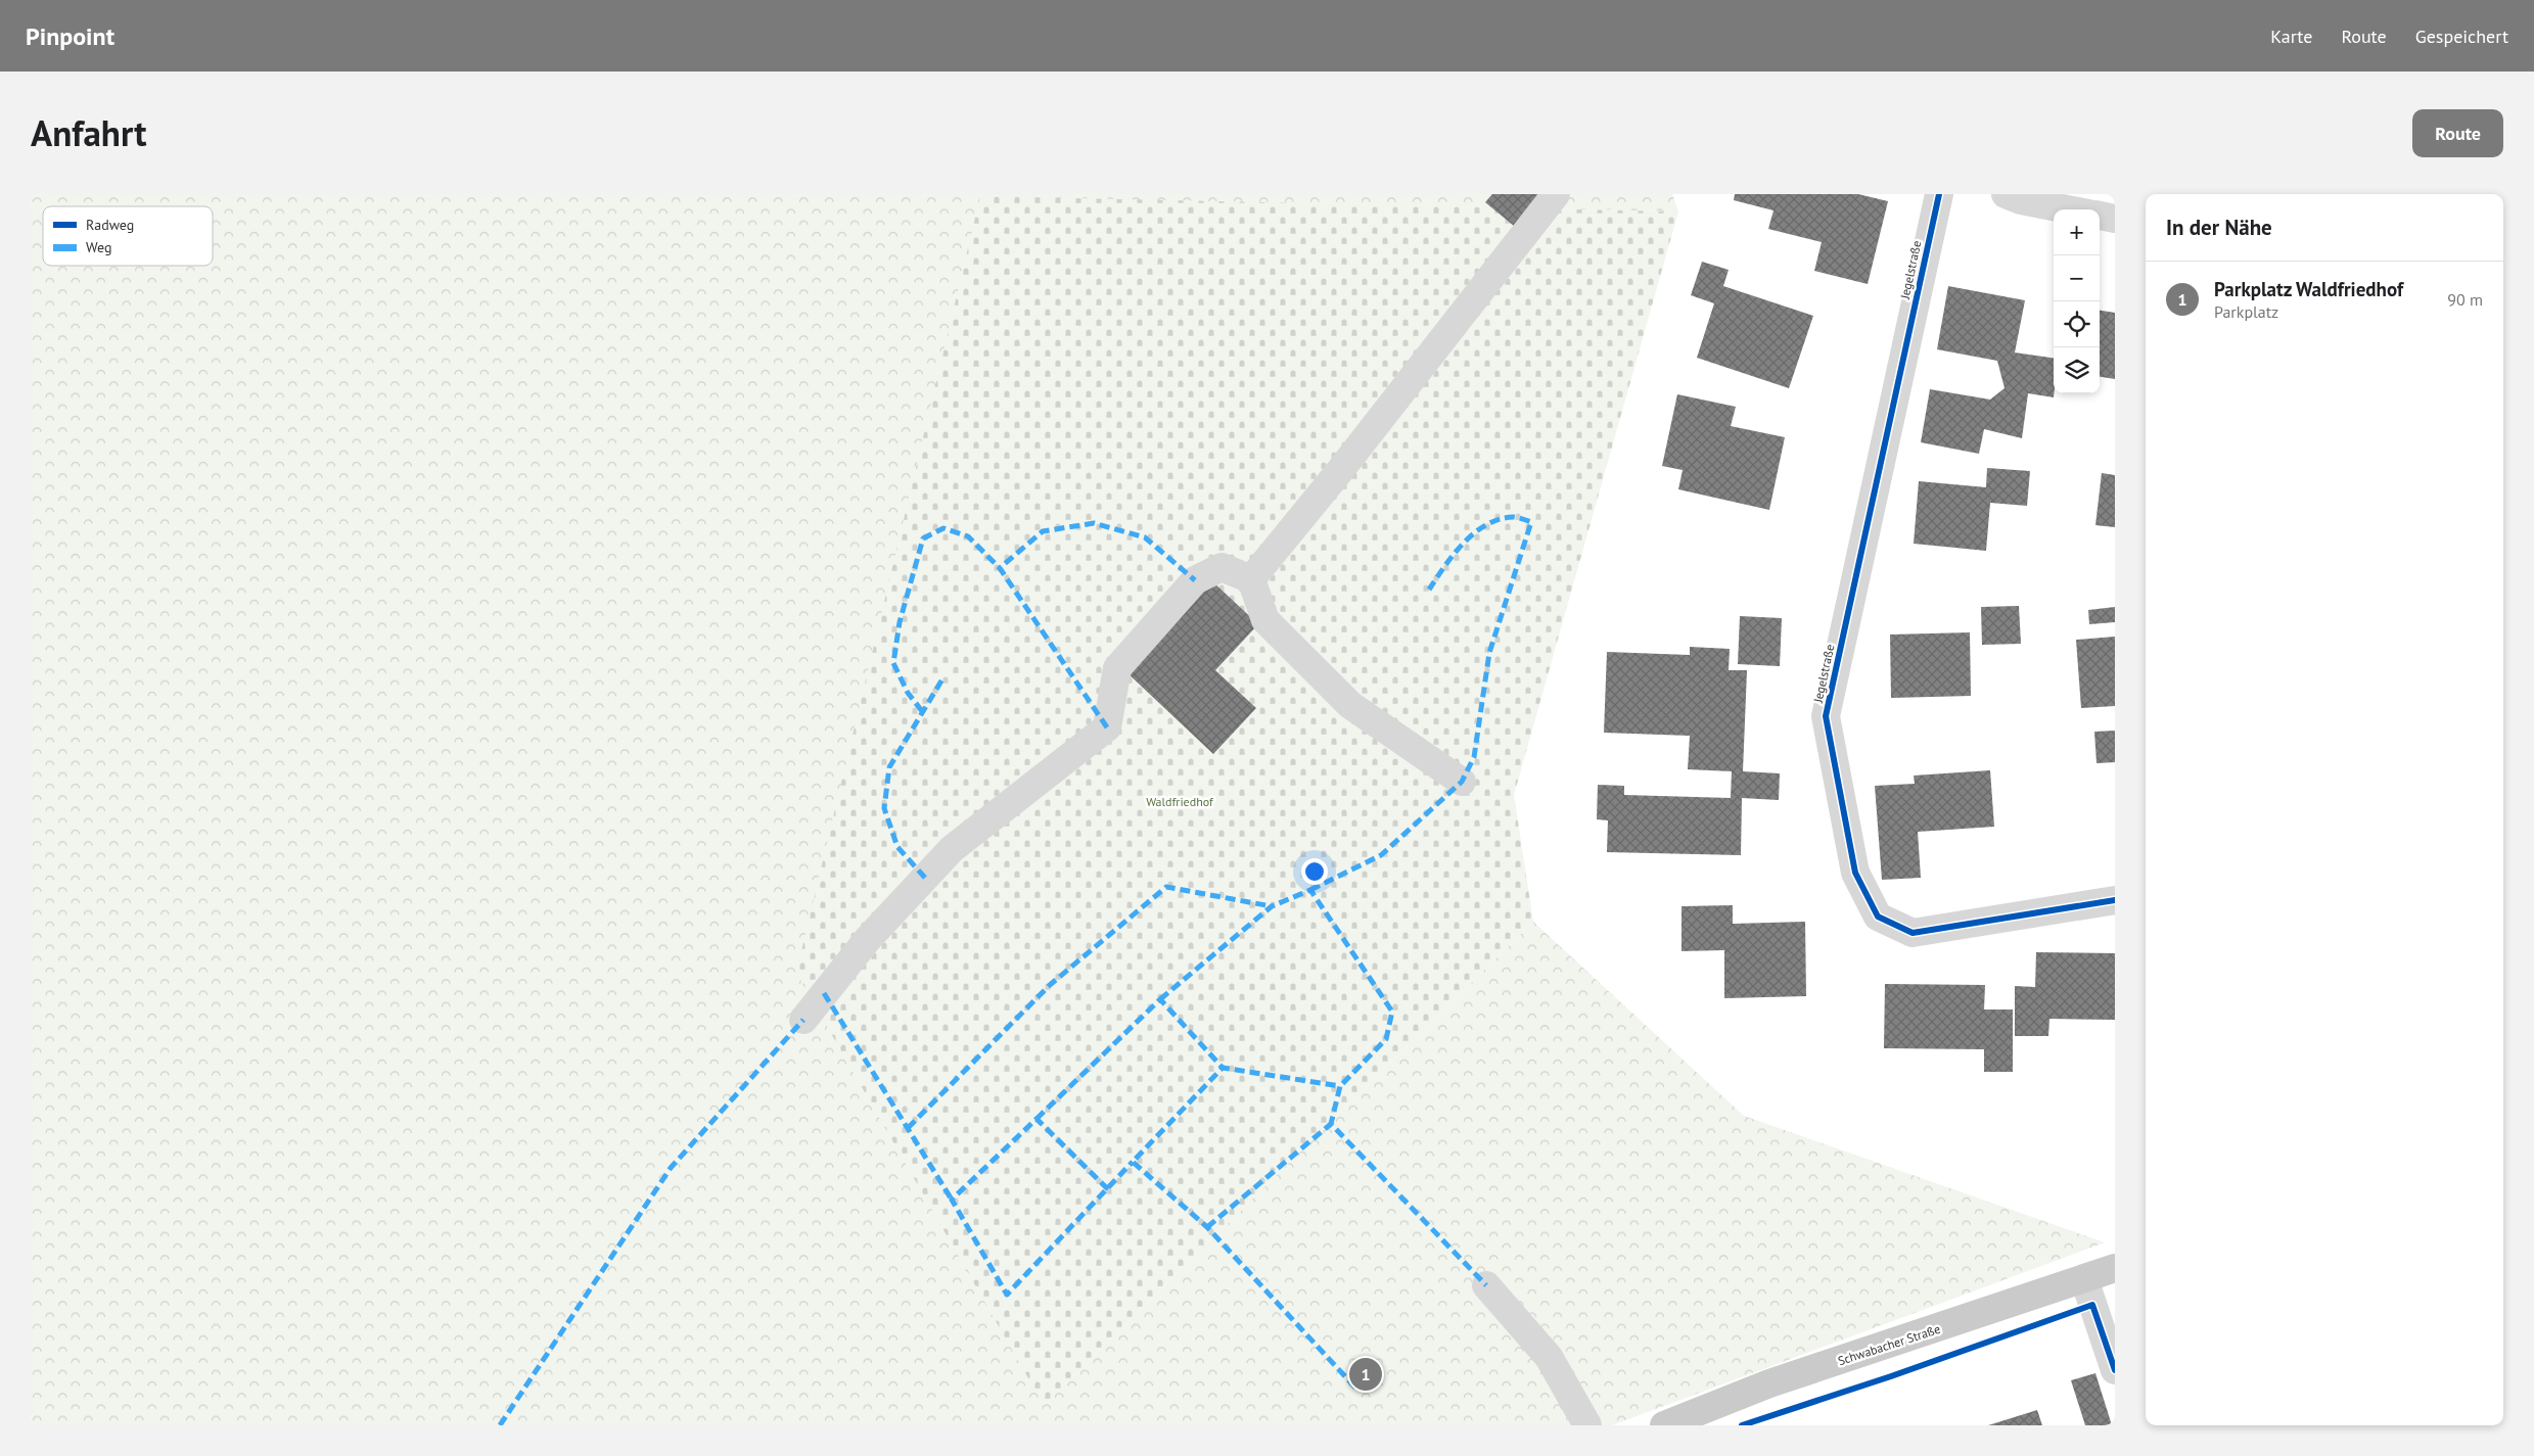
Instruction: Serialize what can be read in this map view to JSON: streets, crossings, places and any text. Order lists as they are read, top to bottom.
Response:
{
  "streets": {
    "main road": ["Schwabacher Straße"],
    "street": ["Jegelstraße"]
  },
  "parks": ["Waldfriedhof"],
  "legend": ["Radweg", "Weg"],
  "page": {
    "header": "Pinpoint",
    "nav": ["Karte", "Route", "Gespeichert"],
    "title": "Anfahrt",
    "buttons": "Route",
    "heading": "In der Nähe",
    "map_buttons": ["+", "−"],
    "list": [
      {
        "mark": "1",
        "name": "Parkplatz Waldfriedhof",
        "note": "Parkplatz",
        "value": "90 m"
      }
    ],
    "pins": "1"
  }
}
